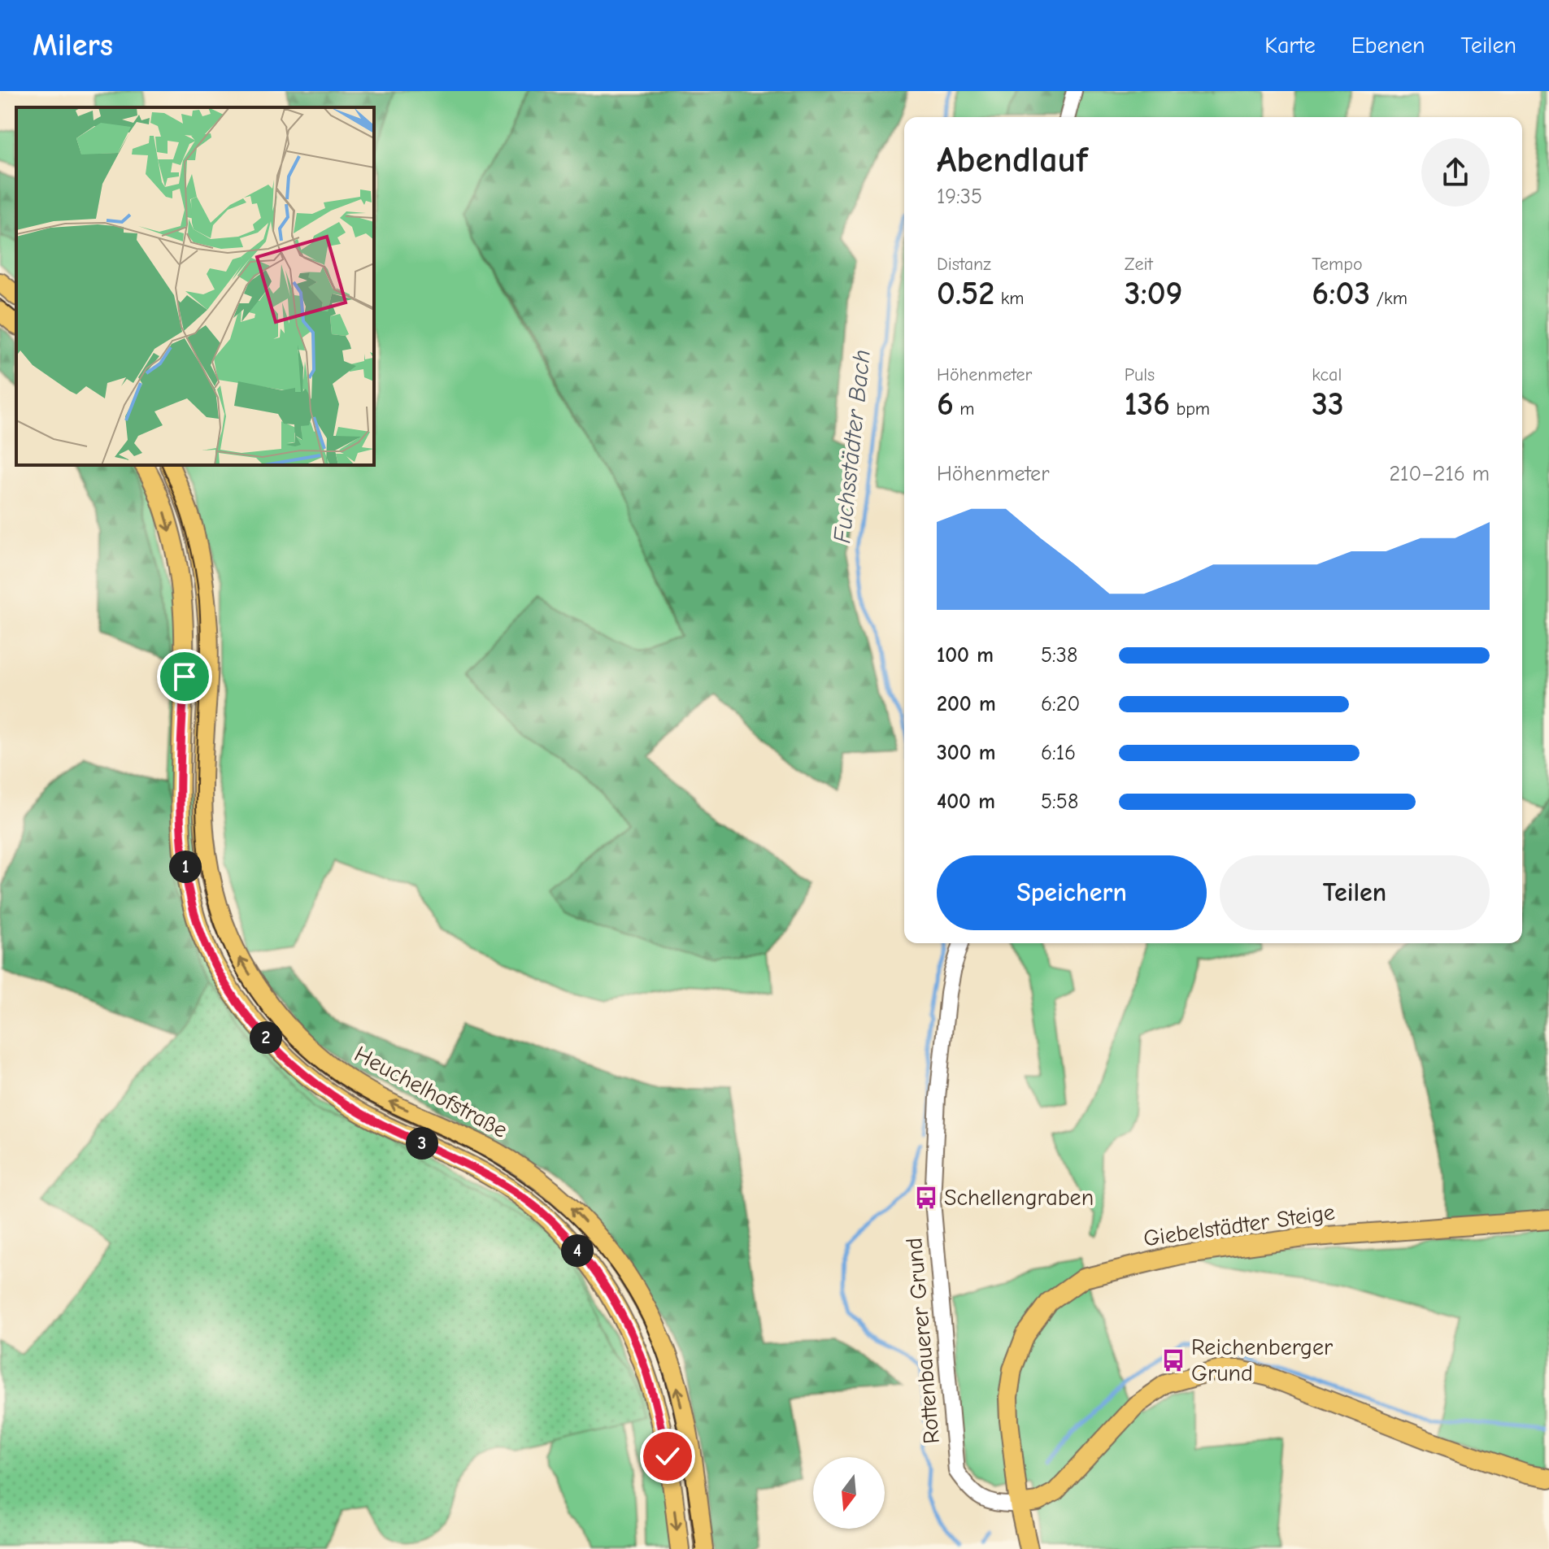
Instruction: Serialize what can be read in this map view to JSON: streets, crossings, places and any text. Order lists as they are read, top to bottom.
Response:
{
  "streets": {
    "main road": ["Heuchelhofstraße", "Giebelstädter Steige"],
    "street": ["Rottenbauerer Grund"]
  },
  "crossings": [
    ["Giebelstädter Steige", "Rottenbauerer Grund"]
  ],
  "water": ["Fuchsstädter Bach"],
  "places": {
    "bus stop": ["Schellengraben", "Reichenberger Grund"]
  },
  "north": "bottom",
  "page": {
    "header": "Milers",
    "nav": ["Karte", "Ebenen", "Teilen"],
    "heading": ["Abendlauf", "19:35"],
    "stats": [
      ["Distanz", "0.52 km"],
      ["Zeit", "3:09"],
      ["Tempo", "6:03 /km"],
      ["Höhenmeter", "6 m"],
      ["Puls", "136 bpm"],
      ["kcal", "33"]
    ],
    "chart": ["Höhenmeter", "210–216 m"],
    "list": [
      {
        "name": "100 m",
        "note": "5:38"
      },
      {
        "name": "200 m",
        "note": "6:20"
      },
      {
        "name": "300 m",
        "note": "6:16"
      },
      {
        "name": "400 m",
        "note": "5:58"
      }
    ],
    "buttons": ["Speichern", "Teilen"],
    "pins": [
      "1",
      "2",
      "3",
      "4"
    ]
  }
}
